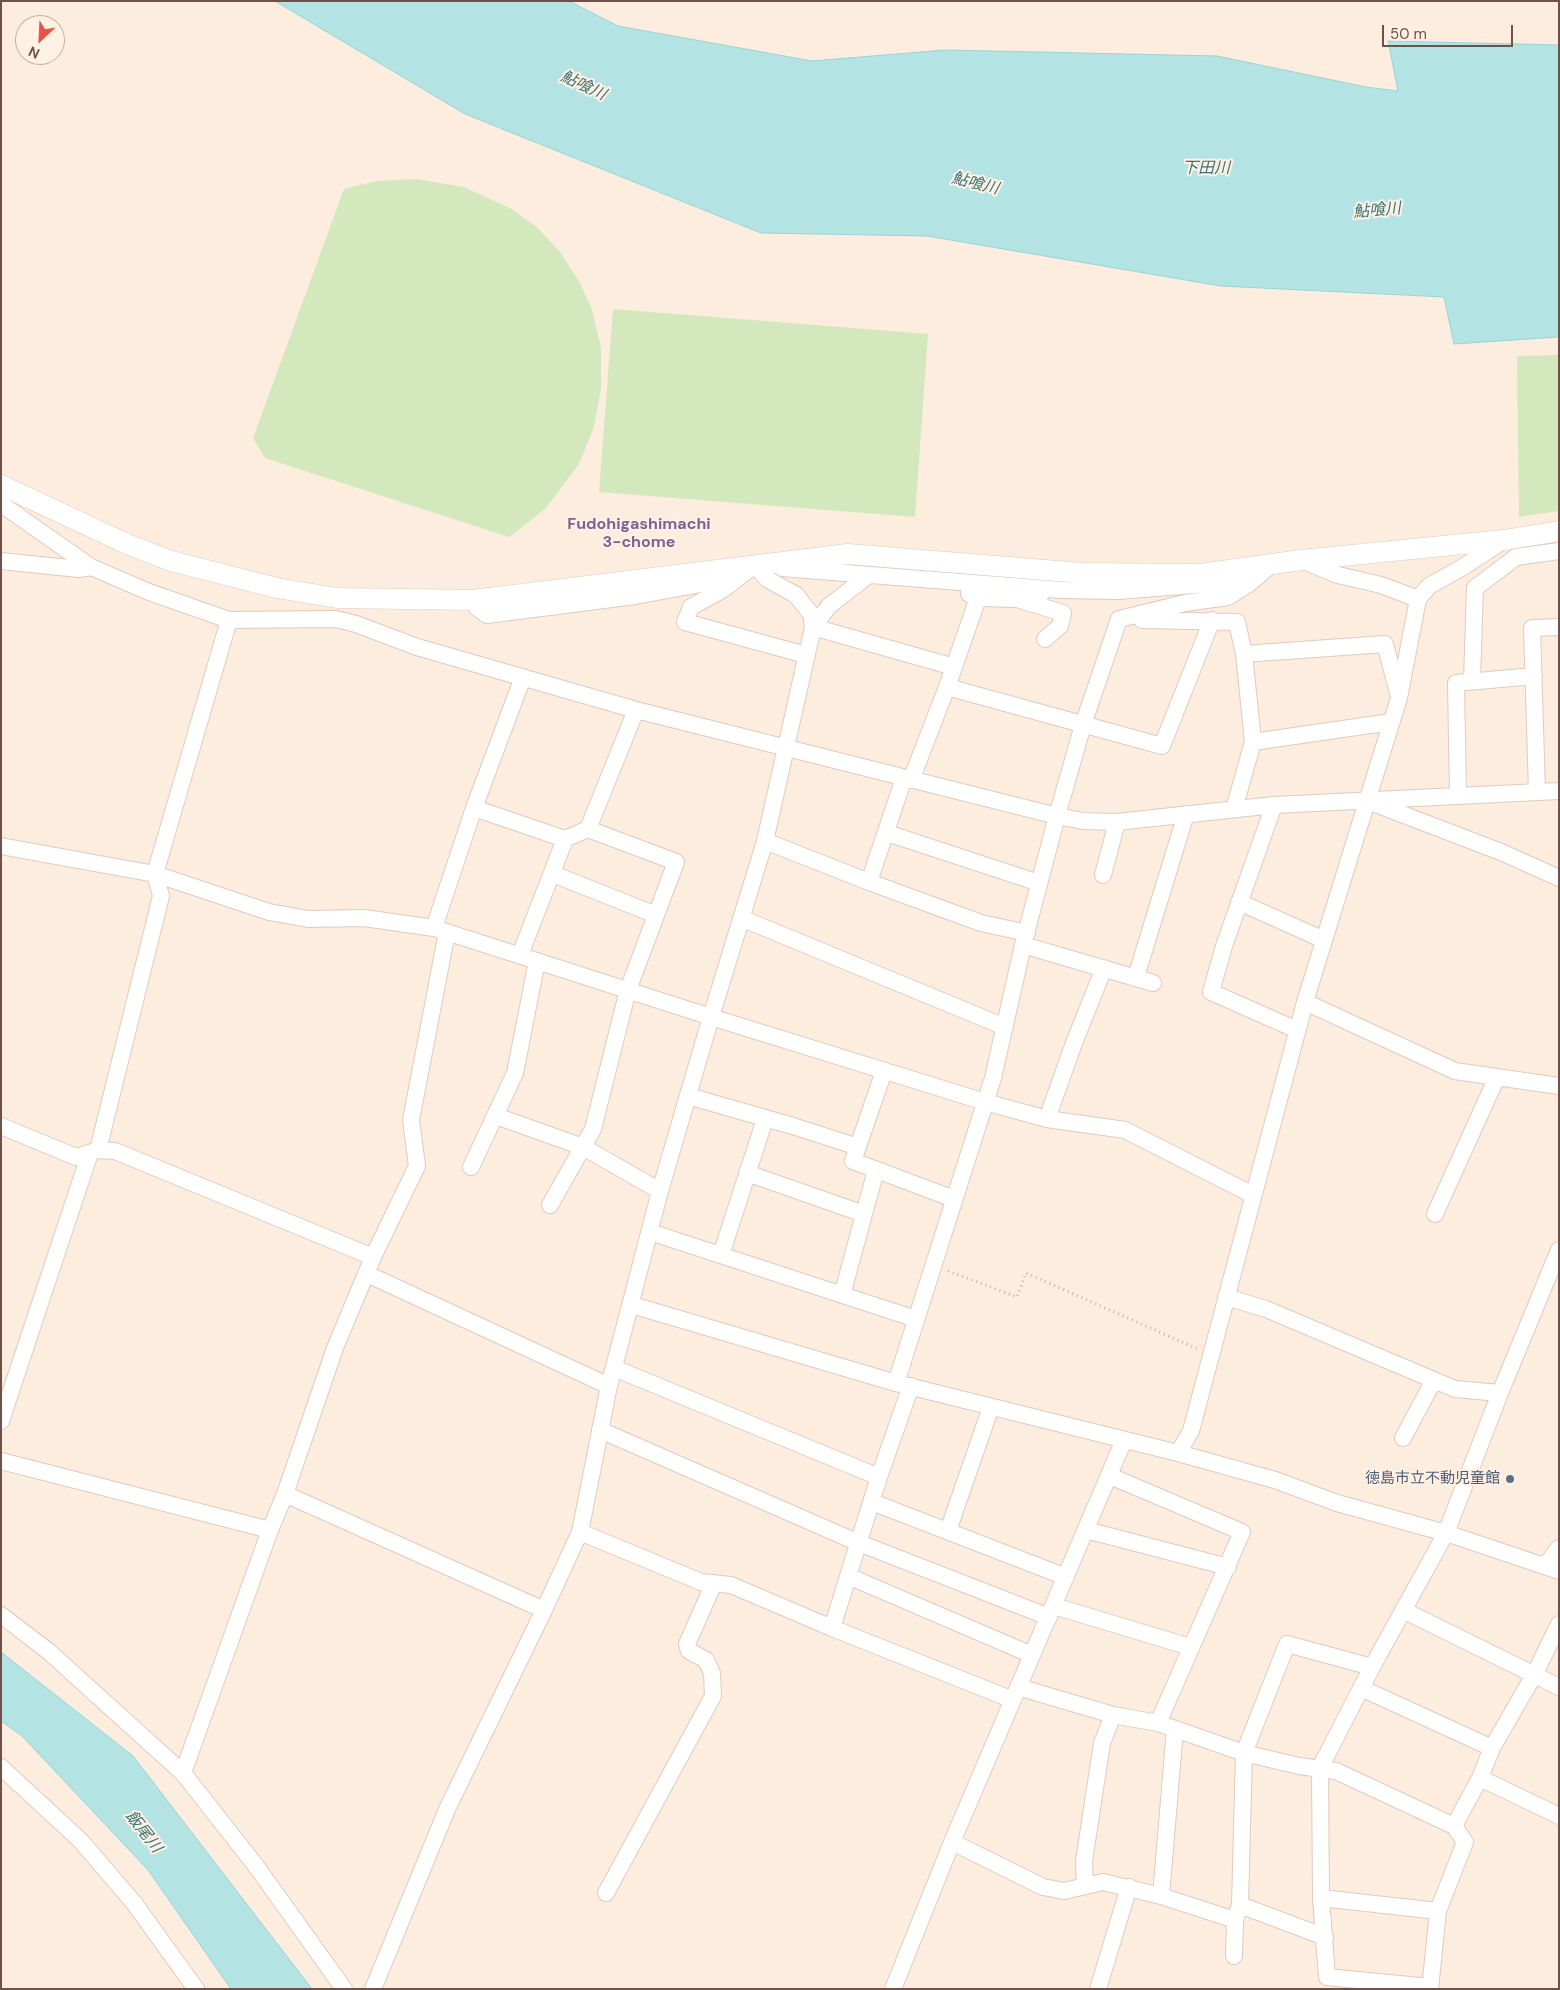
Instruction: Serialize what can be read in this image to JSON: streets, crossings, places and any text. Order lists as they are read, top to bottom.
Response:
{
  "districts": ["Fudohigashimachi 3-chome"],
  "water": ["鮎喰川", "下田川", "飯尾川"],
  "places": ["徳島市立不動児童館"],
  "scale_bar": "50 m",
  "north": "bottom left"
}
